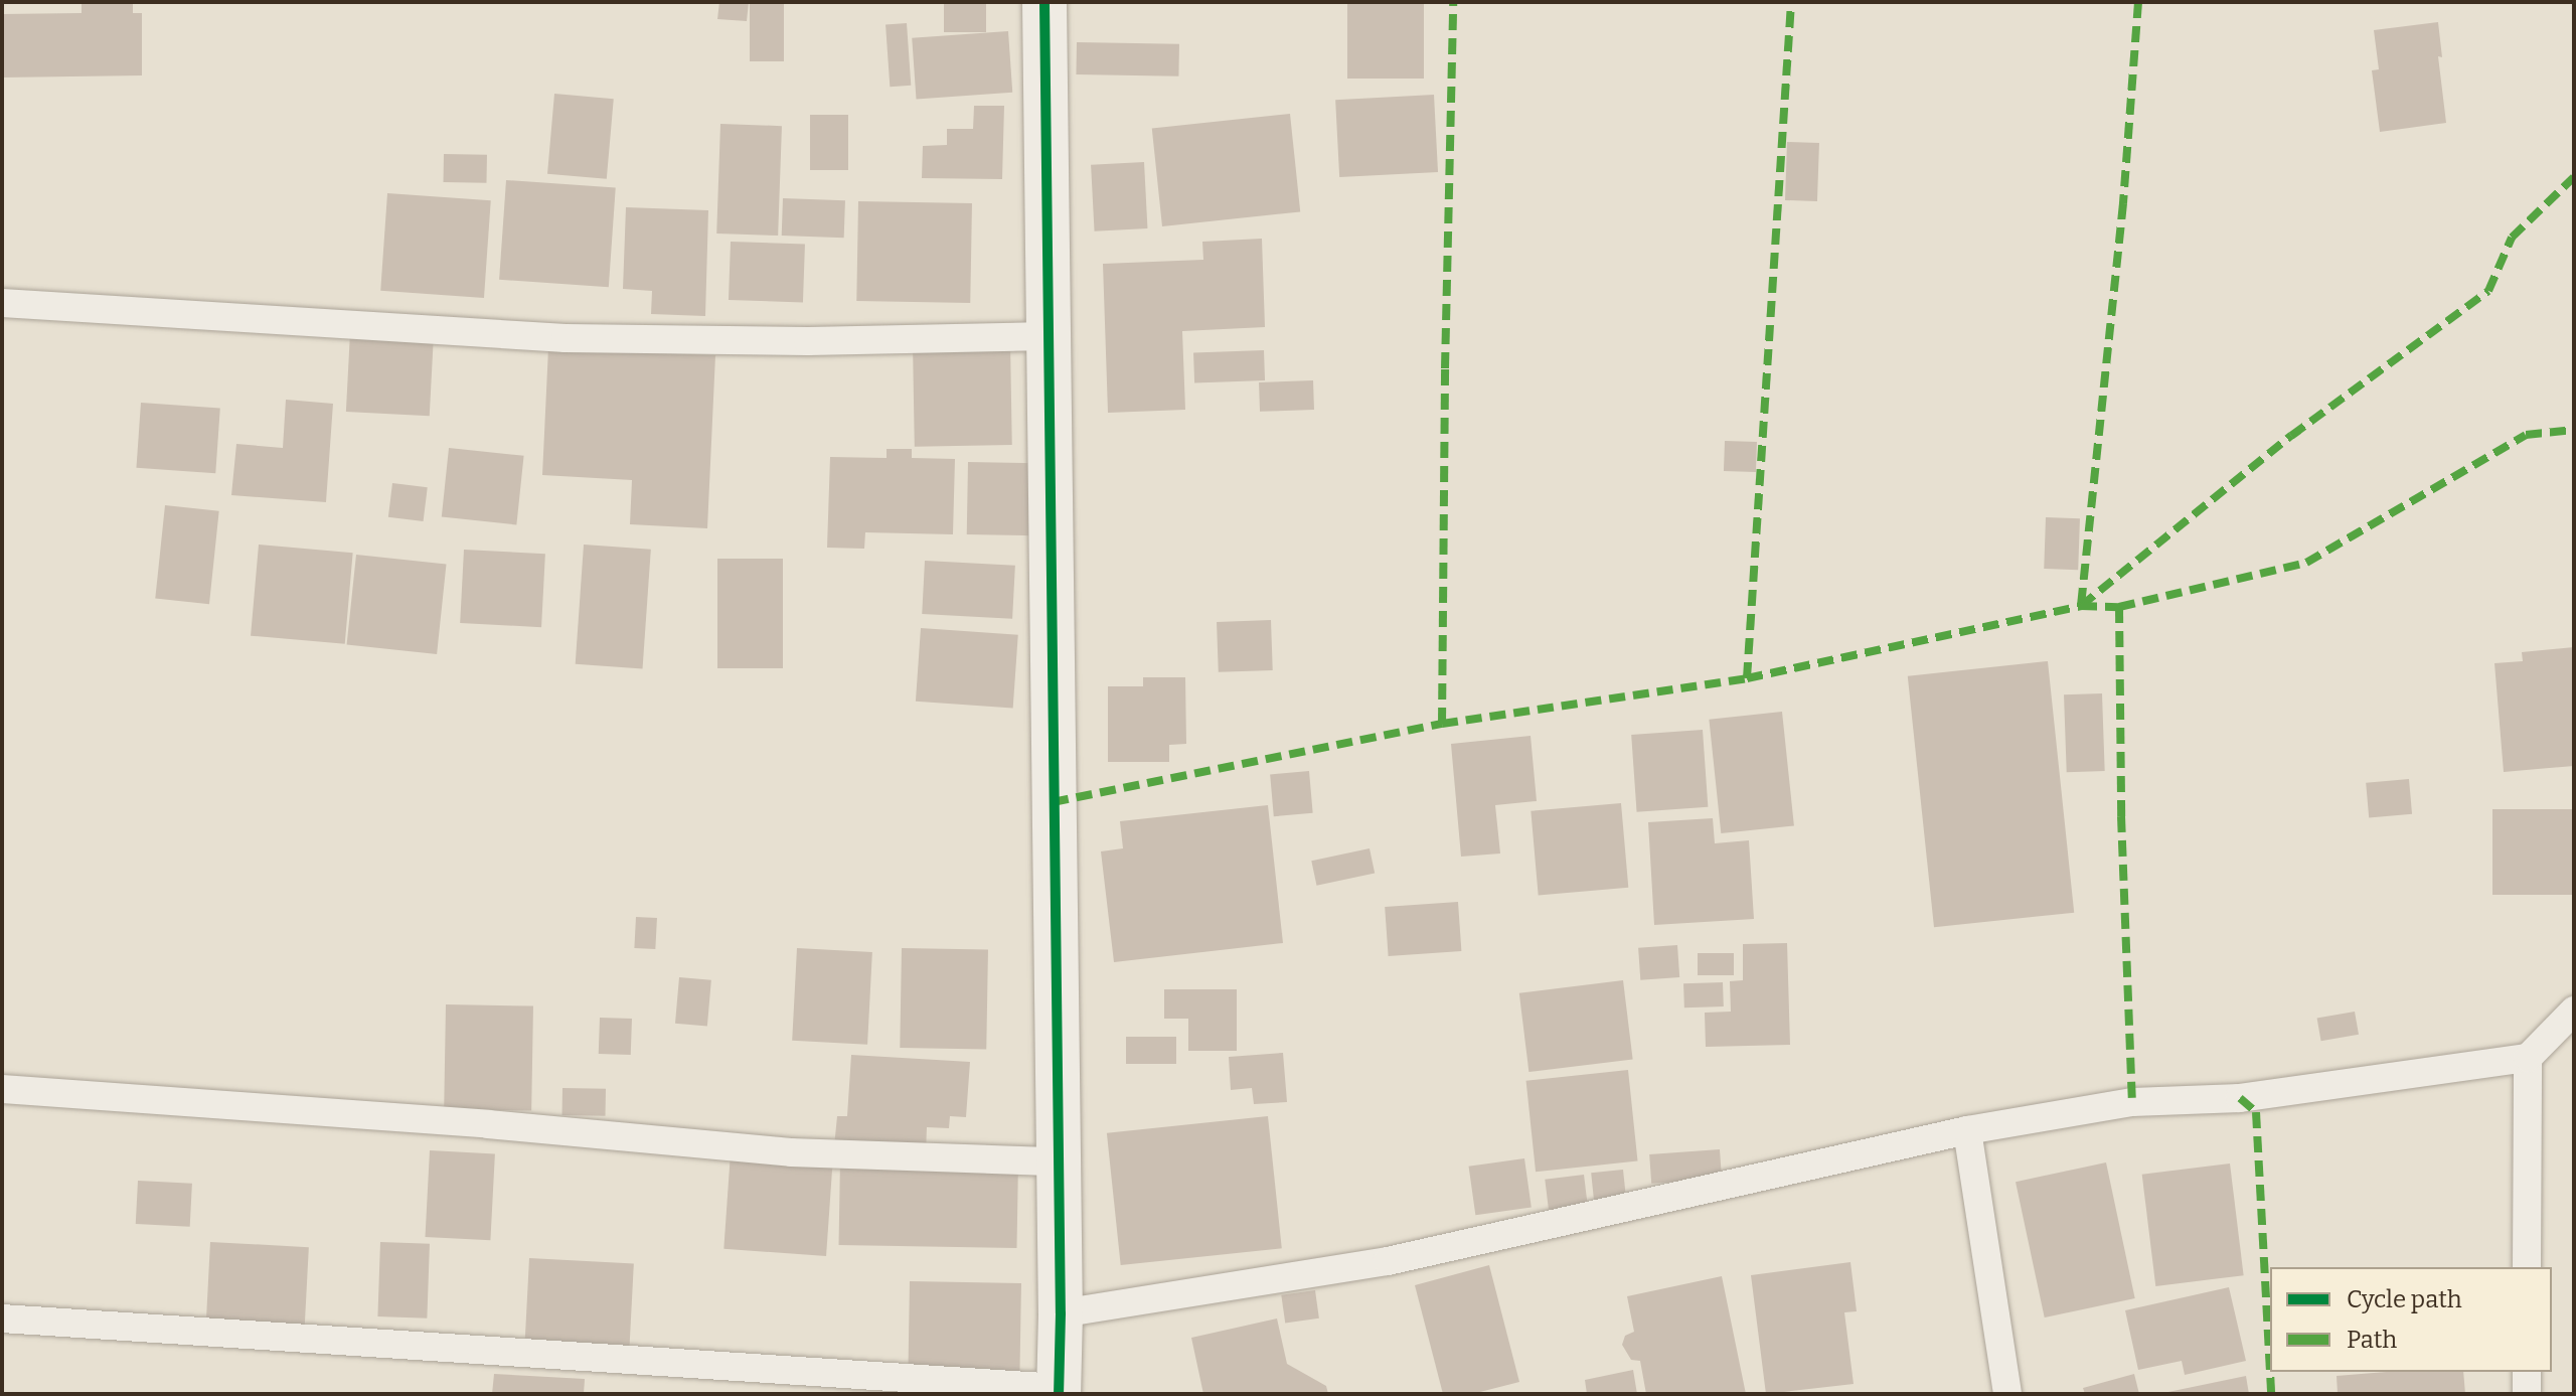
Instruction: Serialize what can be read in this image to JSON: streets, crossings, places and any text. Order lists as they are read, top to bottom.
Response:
{
  "legend": ["Cycle path", "Path"]
}
